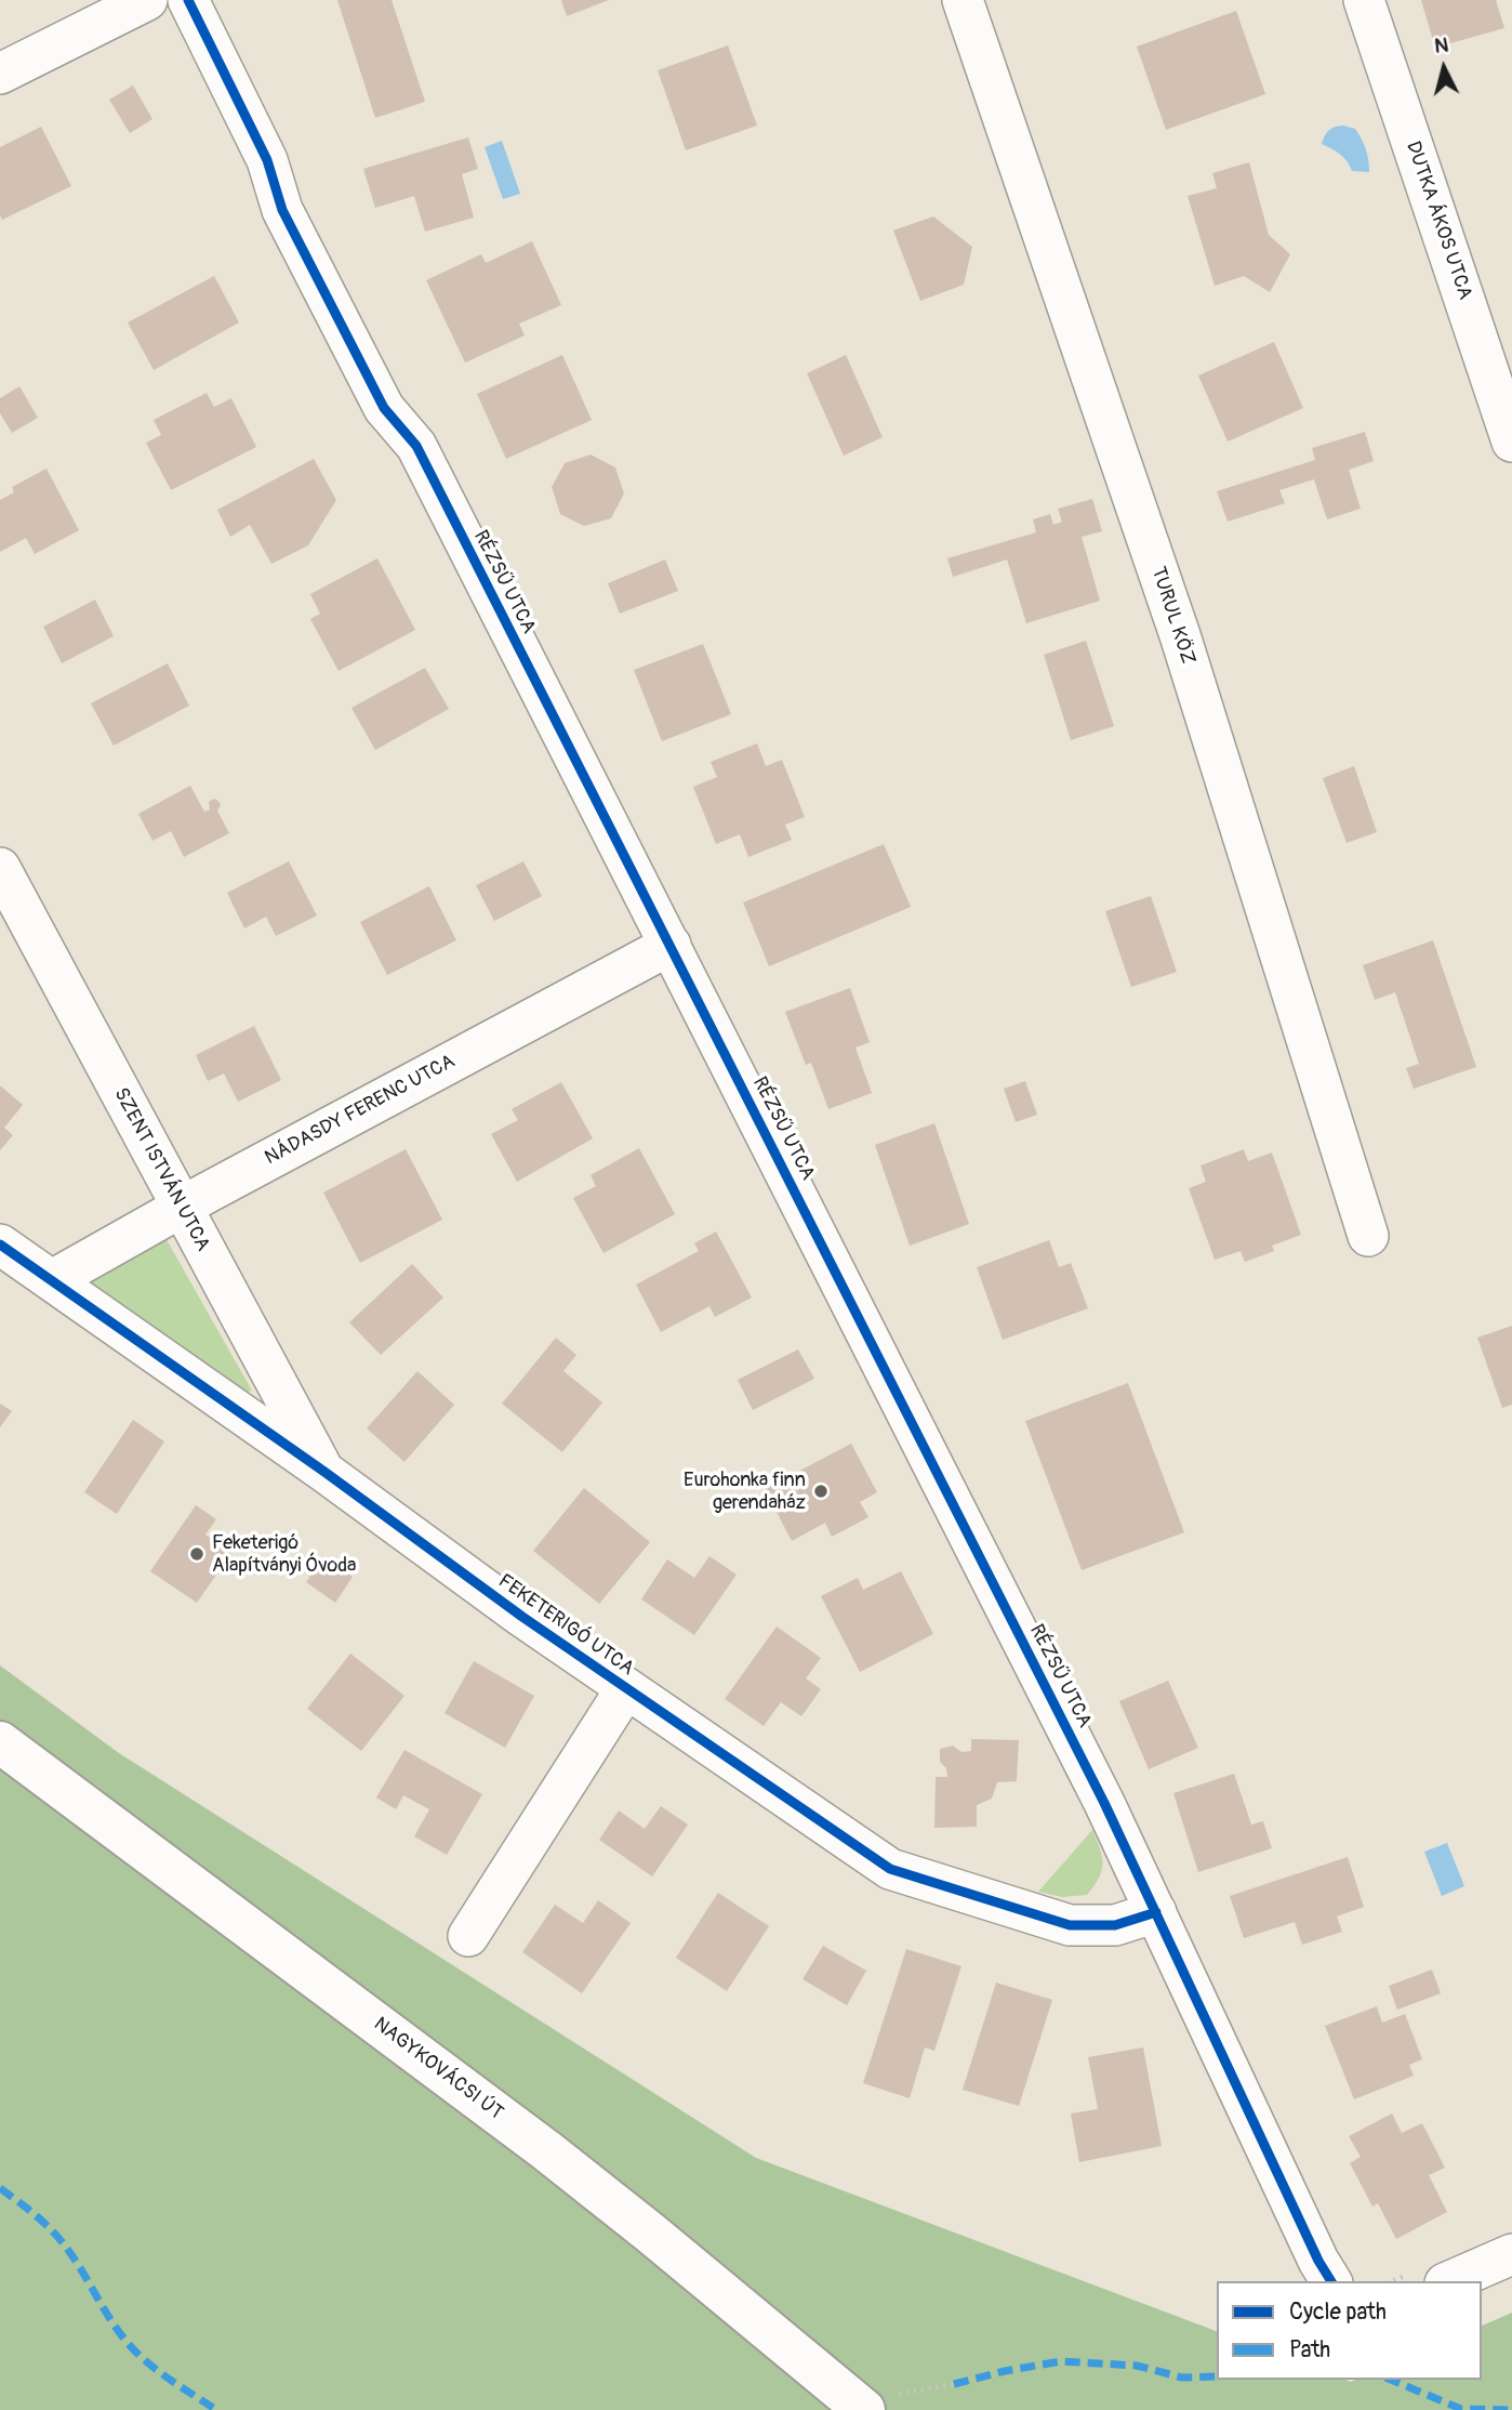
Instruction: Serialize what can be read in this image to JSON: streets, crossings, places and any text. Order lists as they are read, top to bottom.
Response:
{
  "streets": {
    "street": [
      "DUTKA ÁKOS UTCA",
      "RÉZSŰ UTCA",
      "TURUL KÖZ",
      "NÁDASDY FERENC UTCA",
      "SZENT ISTVÁN UTCA",
      "FEKETERIGÓ UTCA",
      "NAGYKOVÁCSI ÚT"
    ]
  },
  "crossings": [
    ["RÉZSŰ UTCA", "NÁDASDY FERENC UTCA"],
    ["RÉZSŰ UTCA", "FEKETERIGÓ UTCA"],
    ["NÁDASDY FERENC UTCA", "SZENT ISTVÁN UTCA"],
    ["NÁDASDY FERENC UTCA", "FEKETERIGÓ UTCA"],
    ["SZENT ISTVÁN UTCA", "FEKETERIGÓ UTCA"]
  ],
  "places": ["Eurohonka finn gerendaház", "Feketerigó Alapítványi Óvoda"],
  "legend": ["Cycle path", "Path"],
  "north": "top"
}
